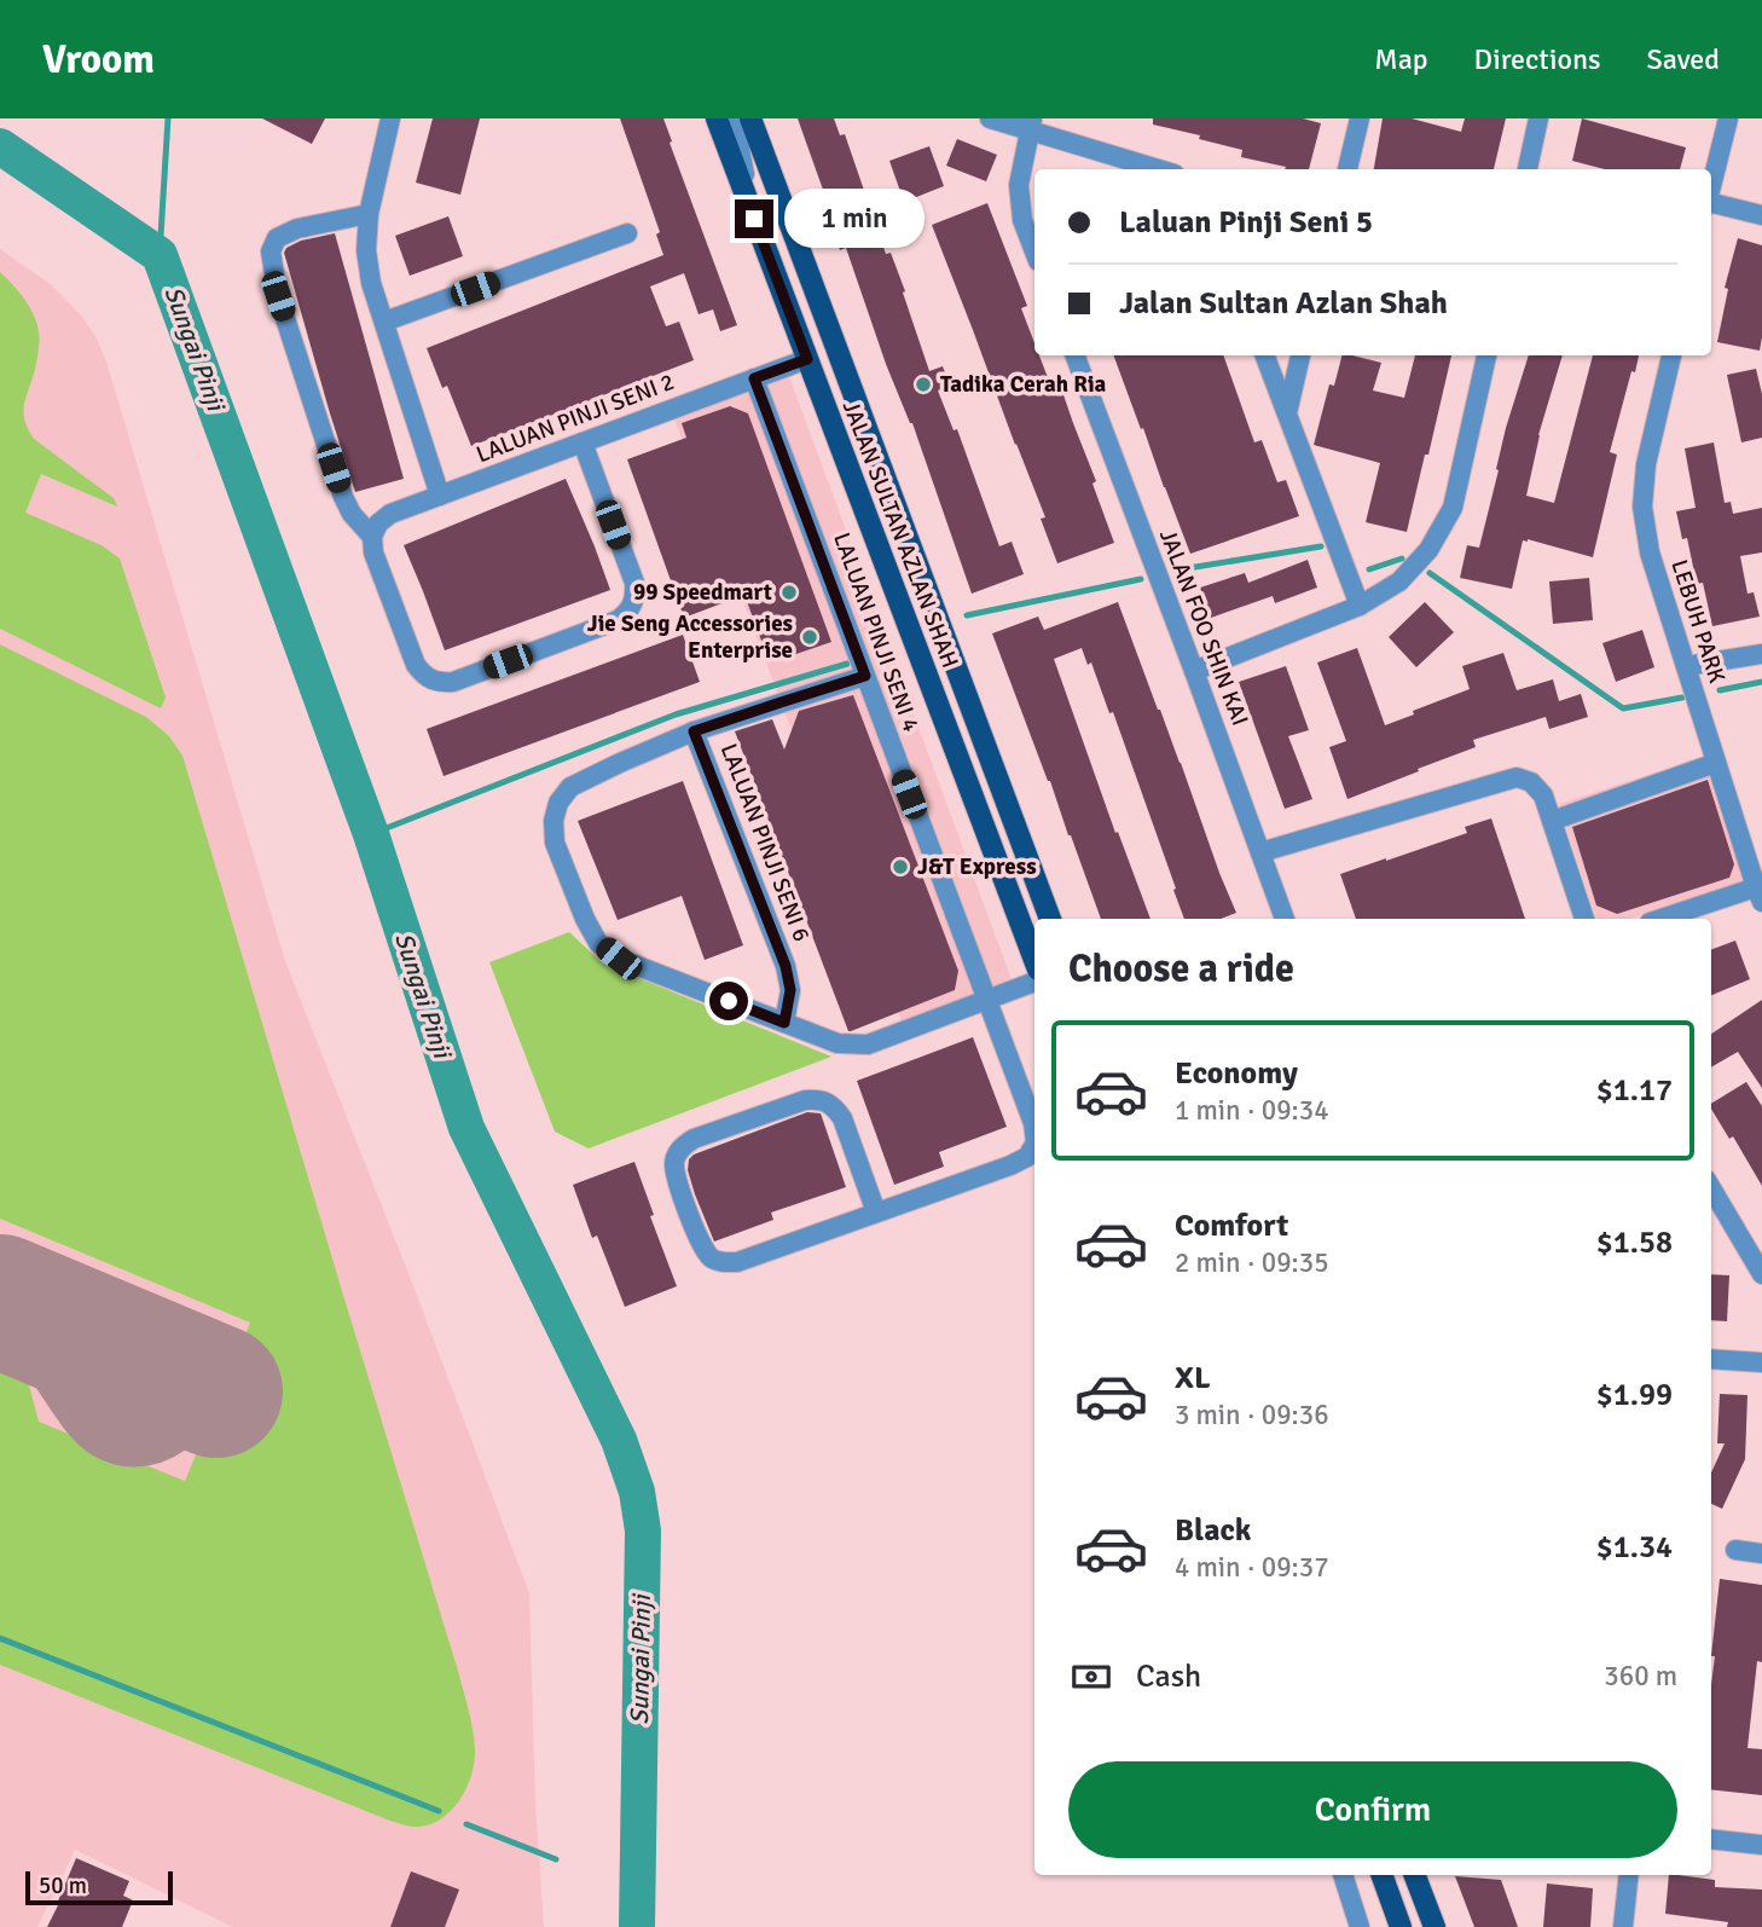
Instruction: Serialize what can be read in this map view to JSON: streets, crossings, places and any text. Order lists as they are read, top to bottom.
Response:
{
  "streets": {
    "main road": ["JALAN SULTAN AZLAN SHAH"],
    "street": [
      "LALUAN PINJI SENI 2",
      "LEBUH PARK",
      "JALAN FOO SHIN KAI",
      "LALUAN PINJI SENI 4",
      "LALUAN PINJI SENI 6"
    ]
  },
  "crossings": [
    ["LALUAN PINJI SENI 2", "JALAN SULTAN AZLAN SHAH"],
    ["LALUAN PINJI SENI 2", "LALUAN PINJI SENI 4"]
  ],
  "water": ["Sungai Pinji"],
  "places": [
    "Tadika Cerah Ria",
    "99 Speedmart",
    "Jie Seng Accessories Enterprise",
    "J&T Express"
  ],
  "scale_bar": "50 m",
  "page": {
    "header": "Vroom",
    "nav": ["Map", "Directions", "Saved"],
    "banner": ["Laluan Pinji Seni 5", "Jalan Sultan Azlan Shah"],
    "bubble": "1 min",
    "heading": "Choose a ride",
    "list": [
      {
        "name": "Economy",
        "note": "1 min · 09:34",
        "value": "$1.17"
      },
      {
        "name": "Comfort",
        "note": "2 min · 09:35",
        "value": "$1.58"
      },
      {
        "name": "XL",
        "note": "3 min · 09:36",
        "value": "$1.99"
      },
      {
        "name": "Black",
        "note": "4 min · 09:37",
        "value": "$1.34"
      }
    ],
    "pay": ["Cash", "360 m"],
    "buttons": "Confirm",
    "scale": "50 m"
  }
}
